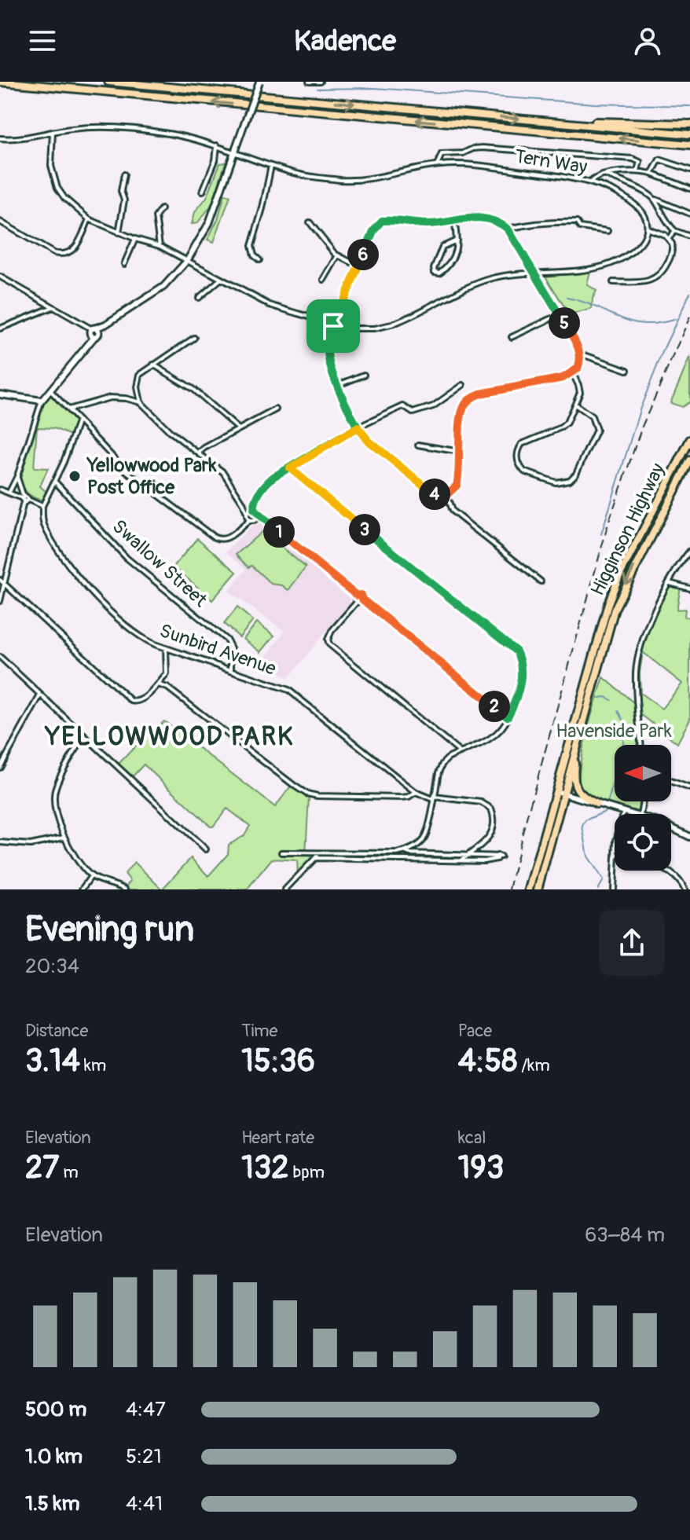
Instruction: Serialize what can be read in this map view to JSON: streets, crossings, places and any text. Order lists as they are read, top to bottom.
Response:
{
  "streets": {
    "highway": ["Higginson Highway"],
    "street": ["Tern Way", "Swallow Street", "Sunbird Avenue"]
  },
  "crossings": [
    ["Swallow Street", "Sunbird Avenue"]
  ],
  "districts": ["YELLOWWOOD PARK"],
  "parks": ["Havenside Park"],
  "places": ["Yellowwood Park Post Office"],
  "north": "left",
  "page": {
    "header": "Kadence",
    "pins": [
      "6",
      "5",
      "4",
      "3",
      "1",
      "2"
    ],
    "heading": ["Evening run", "20:34"],
    "stats": [
      ["Distance", "3.14 km"],
      ["Time", "15:36"],
      ["Pace", "4:58 /km"],
      ["Elevation", "27 m"],
      ["Heart rate", "132 bpm"],
      ["kcal", "193"]
    ],
    "chart": ["Elevation", "63–84 m"],
    "list": [
      {
        "name": "500 m",
        "note": "4:47"
      },
      {
        "name": "1.0 km",
        "note": "5:21"
      },
      {
        "name": "1.5 km",
        "note": "4:41"
      }
    ]
  }
}
